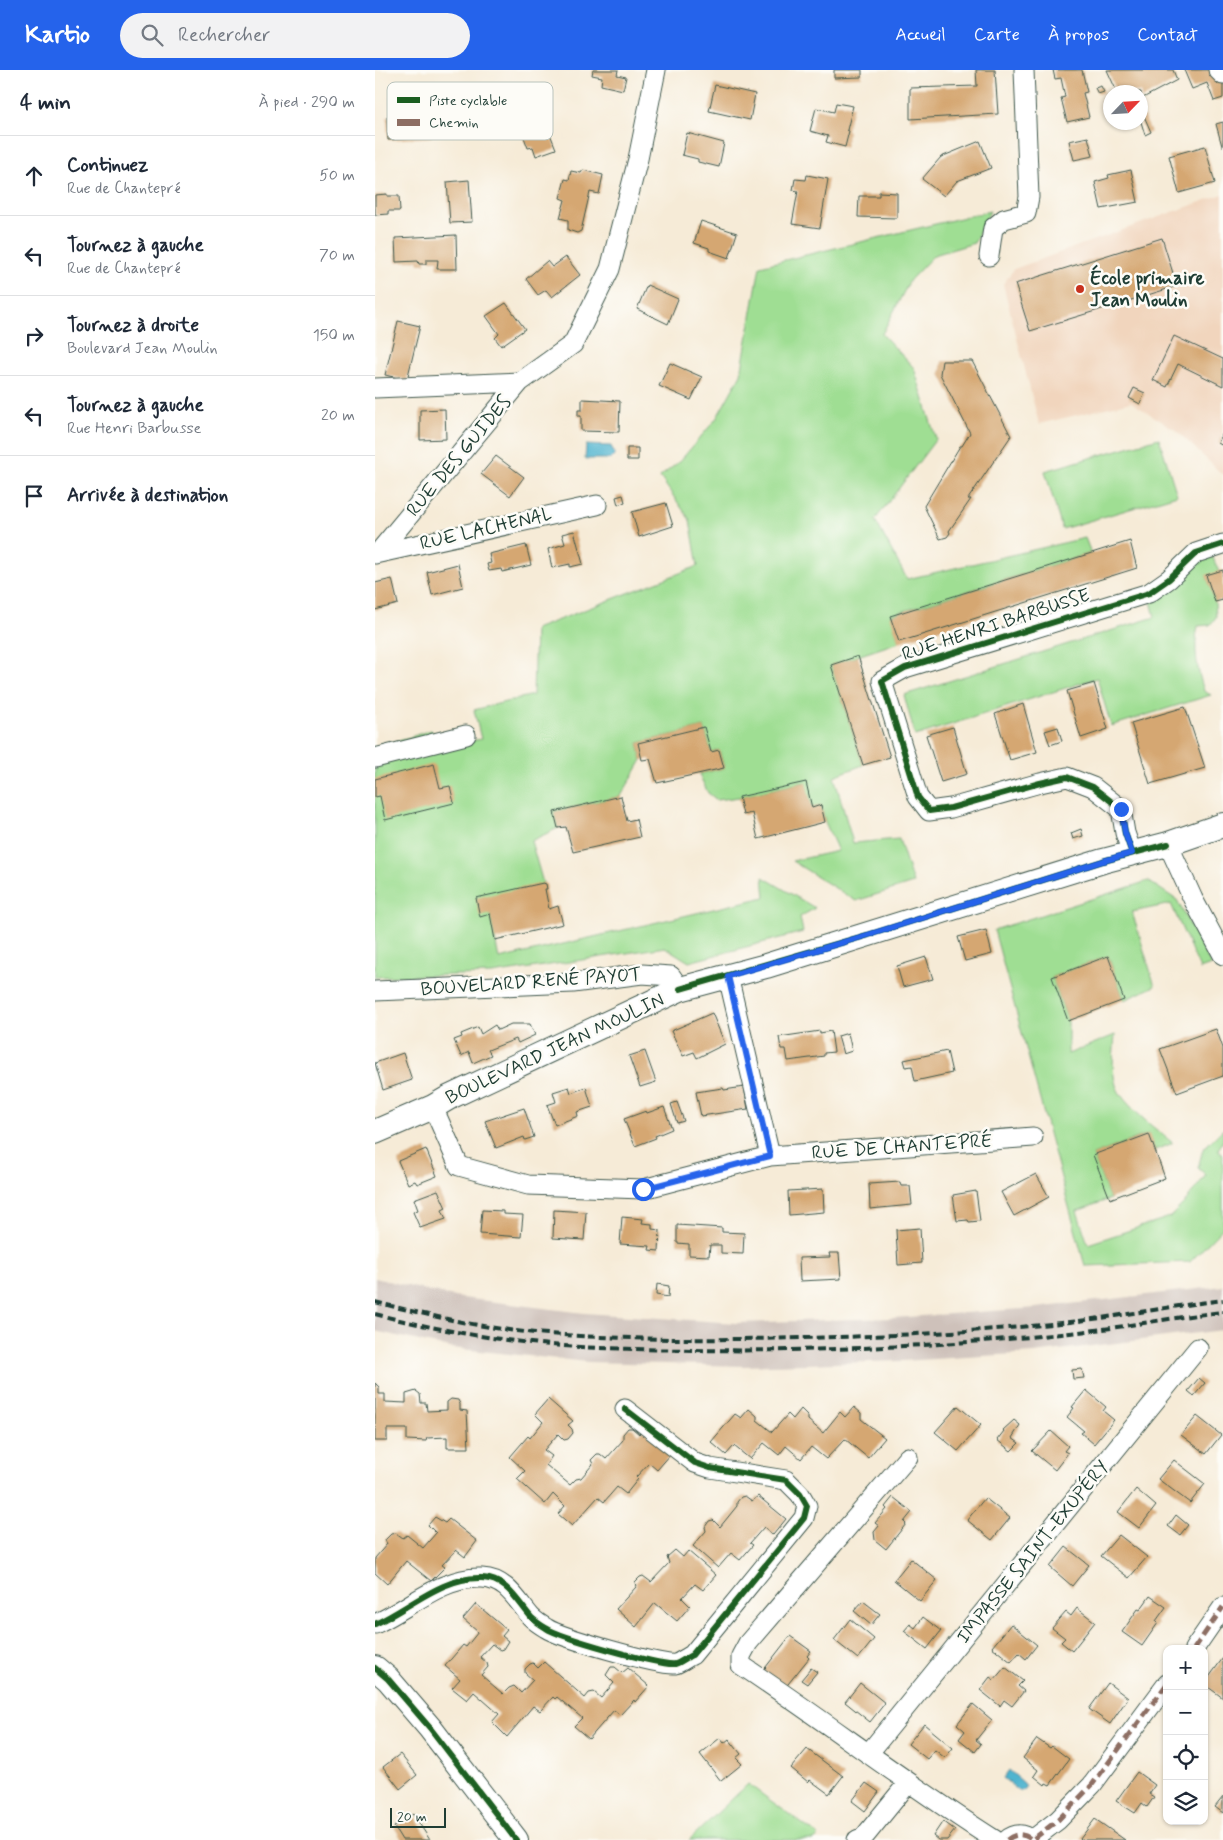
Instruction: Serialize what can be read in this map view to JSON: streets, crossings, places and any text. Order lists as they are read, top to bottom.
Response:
{
  "streets": {
    "street": [
      "RUE DES GUIDES",
      "RUE LACHENAL",
      "RUE HENRI BARBUSSE",
      "BOUVELARD RENÉ PAYOT",
      "BOULEVARD JEAN MOULIN",
      "RUE DE CHANTEPRÉ",
      "IMPASSE SAINT-EXUPÉRY"
    ]
  },
  "crossings": [
    ["RUE DES GUIDES", "RUE LACHENAL"],
    ["RUE HENRI BARBUSSE", "BOULEVARD JEAN MOULIN"],
    ["BOUVELARD RENÉ PAYOT", "BOULEVARD JEAN MOULIN"],
    ["BOULEVARD JEAN MOULIN", "RUE DE CHANTEPRÉ"]
  ],
  "places": ["École primaire Jean Moulin"],
  "legend": ["Piste cyclable", "Chemin"],
  "scale_bar": "20 m",
  "north": "top right",
  "page": {
    "header": "Kartio",
    "search": "Rechercher",
    "nav": [
      "Accueil",
      "Carte",
      "À propos",
      "Contact"
    ],
    "heading": ["4 min", "À pied · 290 m"],
    "list": [
      ["Continuez", "Rue de Chantepré", "50 m"],
      ["Tournez à gauche", "Rue de Chantepré", "70 m"],
      ["Tournez à droite", "Boulevard Jean Moulin", "150 m"],
      ["Tournez à gauche", "Rue Henri Barbusse", "20 m"],
      "Arrivée à destination"
    ],
    "map_buttons": ["+", "−"],
    "scale": "20 m"
  }
}
